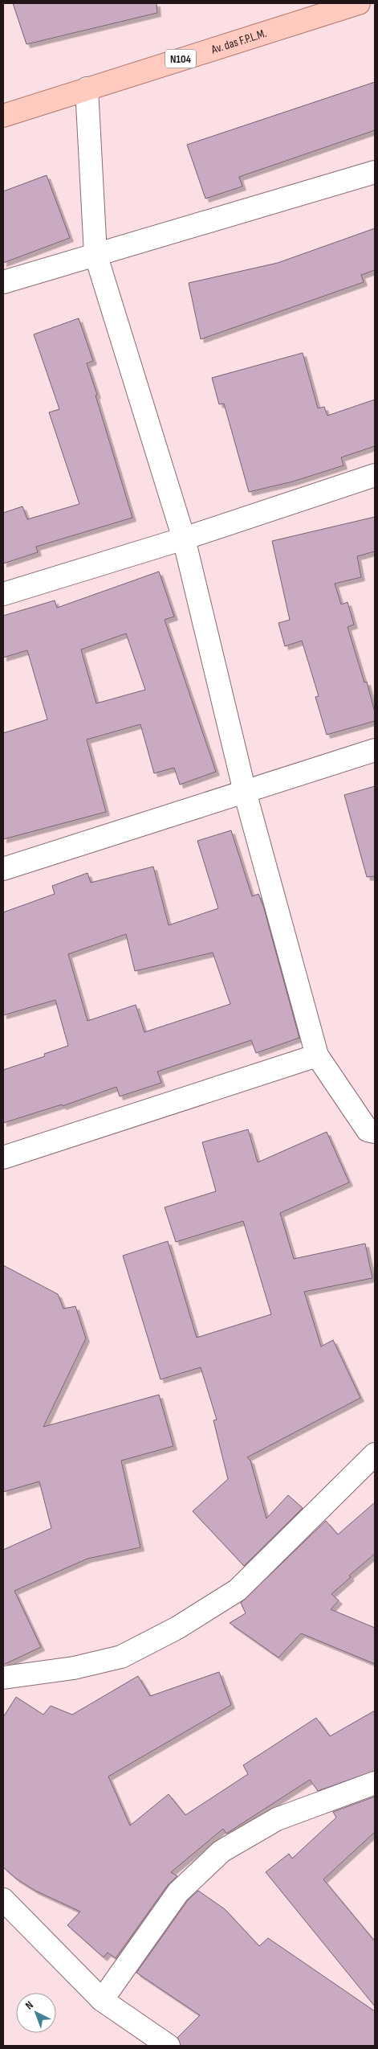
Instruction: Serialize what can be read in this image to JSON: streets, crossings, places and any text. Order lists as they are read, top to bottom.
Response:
{
  "streets": {
    "main road": ["Av. das F.P.L.M.", "N104"]
  },
  "north": "top left"
}
